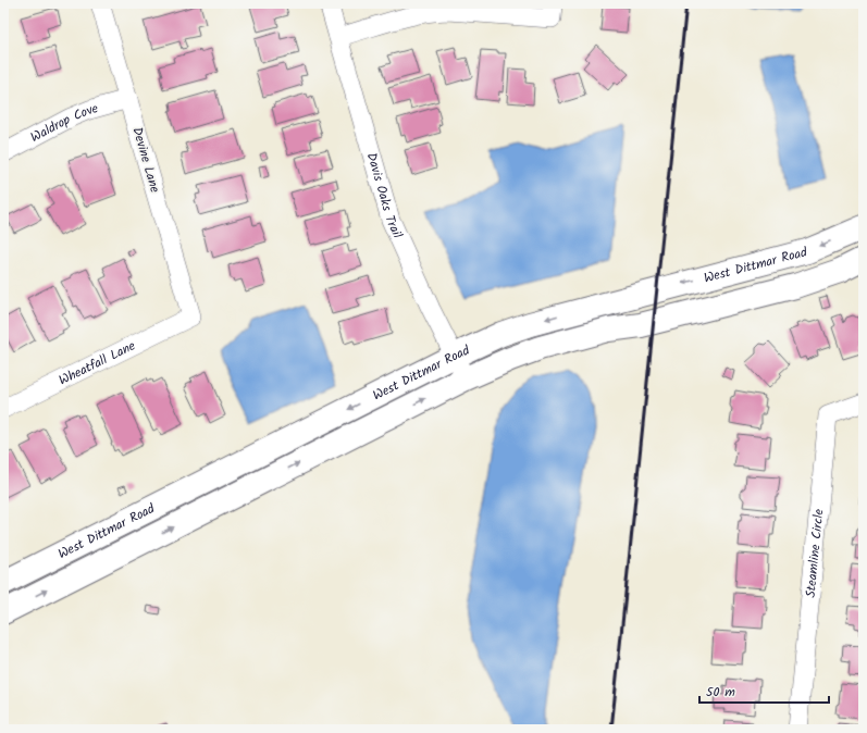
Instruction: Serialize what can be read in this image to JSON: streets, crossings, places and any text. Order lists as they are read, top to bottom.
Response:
{
  "streets": {
    "street": [
      "Waldrop Cove",
      "Devine Lane",
      "Davis Oaks Trail",
      "West Dittmar Road",
      "Wheatfall Lane",
      "Steamline Circle"
    ]
  },
  "crossings": [
    ["Waldrop Cove", "Devine Lane"],
    ["Devine Lane", "Wheatfall Lane"],
    ["Davis Oaks Trail", "West Dittmar Road"]
  ],
  "scale_bar": "50 m"
}
